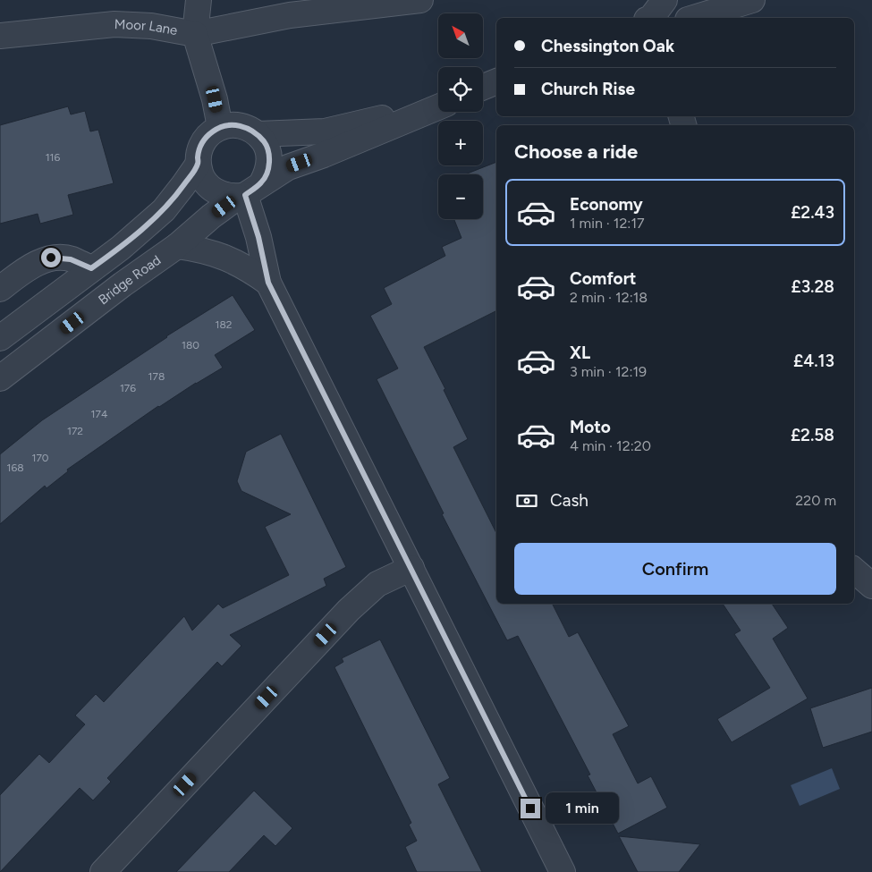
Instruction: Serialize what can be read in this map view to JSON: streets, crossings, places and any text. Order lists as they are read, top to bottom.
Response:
{
  "streets": {
    "street": ["Moor Lane", "Bridge Road"]
  },
  "crossings": [
    ["Moor Lane", "Bridge Road"]
  ],
  "house_numbers": [
    "116",
    "182",
    "180",
    "178",
    "176",
    "174",
    "172",
    "170",
    "168"
  ],
  "north": "top left",
  "page": {
    "map_buttons": ["+", "−"],
    "banner": ["Chessington Oak", "Church Rise"],
    "heading": "Choose a ride",
    "list": [
      {
        "name": "Economy",
        "note": "1 min · 12:17",
        "value": "£2.43"
      },
      {
        "name": "Comfort",
        "note": "2 min · 12:18",
        "value": "£3.28"
      },
      {
        "name": "XL",
        "note": "3 min · 12:19",
        "value": "£4.13"
      },
      {
        "name": "Moto",
        "note": "4 min · 12:20",
        "value": "£2.58"
      }
    ],
    "pay": ["Cash", "220 m"],
    "buttons": "Confirm",
    "bubble": "1 min"
  }
}
